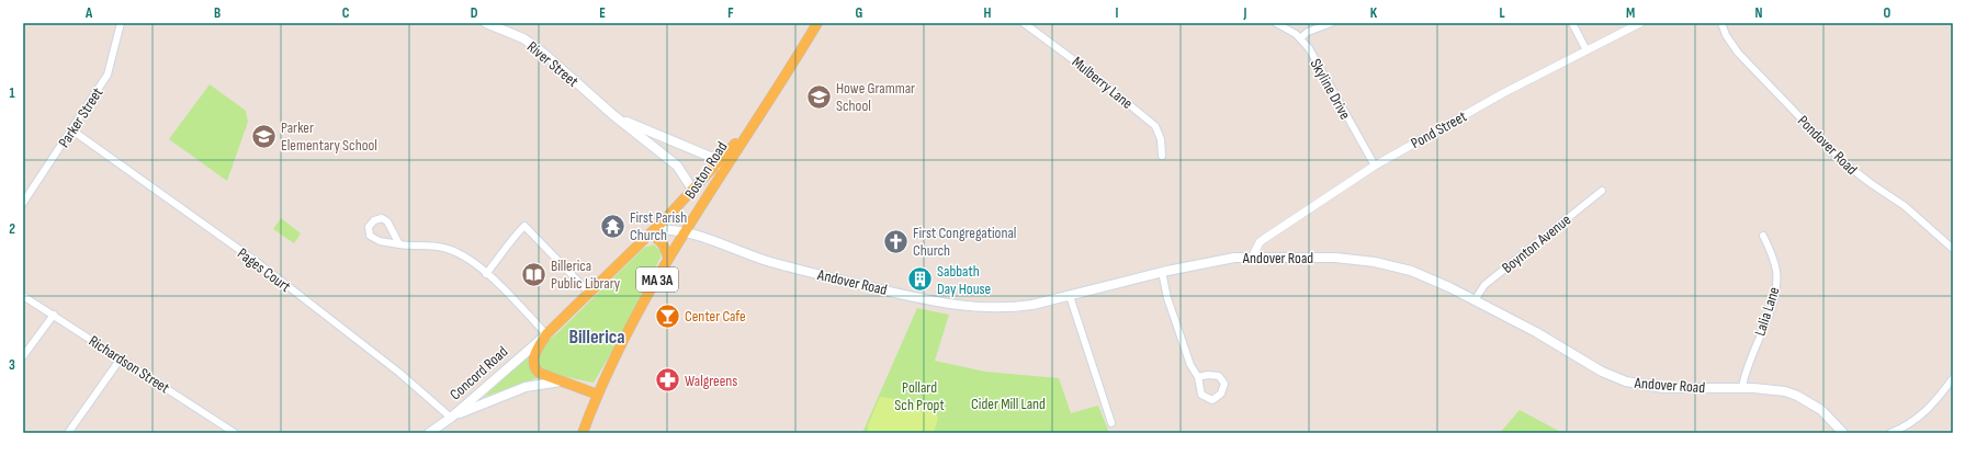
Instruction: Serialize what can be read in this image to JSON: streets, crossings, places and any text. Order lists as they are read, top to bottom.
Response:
{
  "streets": {
    "main road": [
      "River Street",
      "Boston Road",
      "Andover Road",
      "MA 3A",
      "Concord Road"
    ],
    "street": [
      "Mulberry Lane",
      "Skyline Drive",
      "Parker Street",
      "Pond Street",
      "Pondover Road",
      "Boynton Avenue",
      "Pages Court",
      "Lalia Lane",
      "Richardson Street"
    ]
  },
  "crossings": [
    ["River Street", "Boston Road"],
    ["River Street", "Concord Road"],
    ["Skyline Drive", "Pond Street"],
    ["Parker Street", "Pages Court"],
    ["Pond Street", "Andover Road"],
    ["Boston Road", "Andover Road"],
    ["Boston Road", "MA 3A"],
    ["Boston Road", "Concord Road"],
    ["Boynton Avenue", "Andover Road"],
    ["Andover Road", "Lalia Lane"],
    ["Pages Court", "Concord Road"],
    ["MA 3A", "Concord Road"]
  ],
  "districts": ["Billerica"],
  "parks": ["Pollard Sch Propt", "Cider Mill Land"],
  "places": {
    "school or university": ["Howe Grammar School", "Parker Elementary School"],
    "temple": ["First Parish Church"],
    "church": ["First Congregational Church"],
    "library": ["Billerica Public Library"],
    "building": ["Sabbath Day House"],
    "bar": ["Center Cafe"],
    "pharmacy": ["Walgreens"]
  },
  "grid": {
    "columns": [
      "A",
      "B",
      "C",
      "D",
      "E",
      "F",
      "G",
      "H",
      "I",
      "J",
      "K",
      "L",
      "M",
      "N",
      "O"
    ],
    "rows": ["1", "2", "3"]
  }
}
